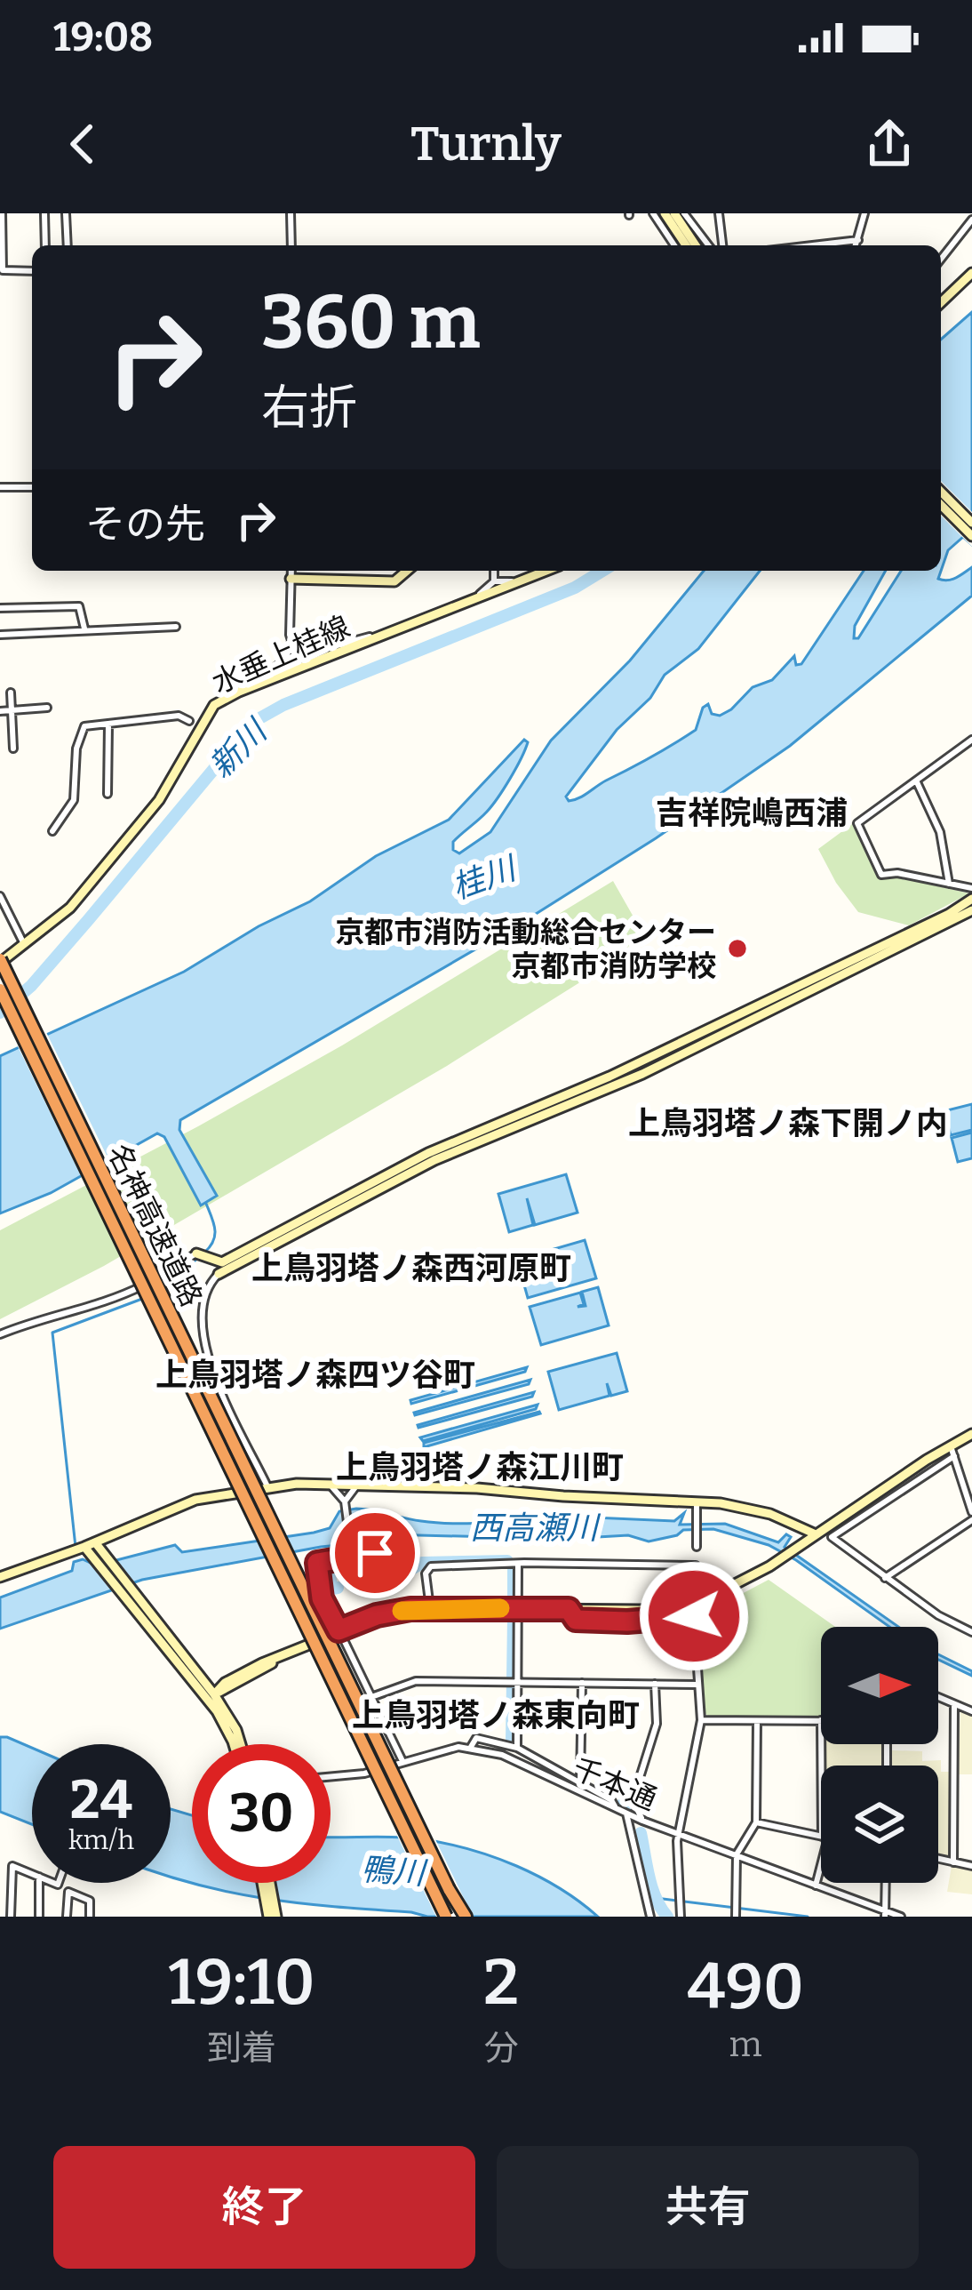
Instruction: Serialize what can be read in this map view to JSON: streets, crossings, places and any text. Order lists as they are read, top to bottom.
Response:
{
  "streets": {
    "highway": ["名神高速道路"],
    "street": ["水垂上桂線", "千本通"]
  },
  "crossings": [
    ["水垂上桂線", "名神高速道路"]
  ],
  "districts": [
    "吉祥院嶋西浦",
    "上鳥羽塔ノ森下開ノ内",
    "上鳥羽塔ノ森西河原町",
    "上鳥羽塔ノ森四ツ谷町",
    "上鳥羽塔ノ森江川町",
    "上鳥羽塔ノ森東向町"
  ],
  "water": [
    "新川",
    "桂川",
    "西高瀬川",
    "鴨川"
  ],
  "places": ["京都市消防活動総合センター 京都市消防学校"],
  "north": "right",
  "page": {
    "status": "19:08",
    "header": "Turnly",
    "turn": ["360 m", "右折"],
    "then": "その先",
    "speed": "24 km/h",
    "limit": "30",
    "eta": [
      "19:10",
      "到着",
      "2",
      "分",
      "490",
      "m"
    ],
    "buttons": ["終了", "共有"]
  }
}
